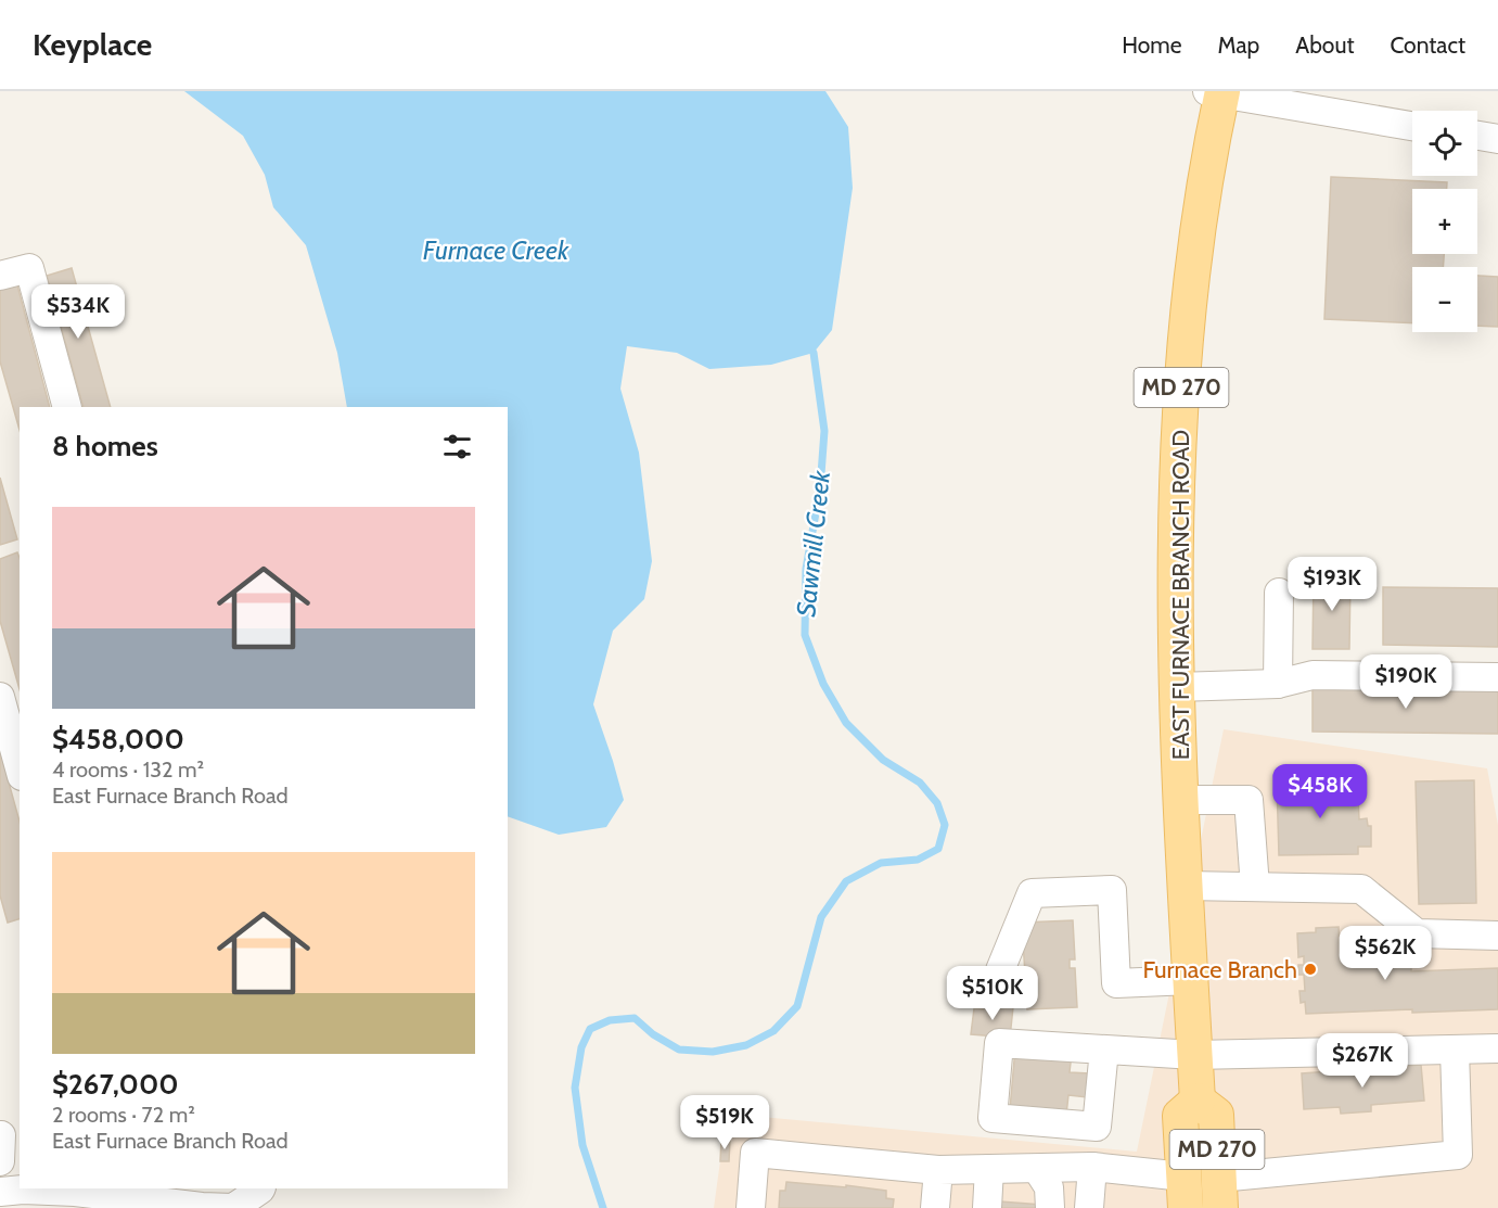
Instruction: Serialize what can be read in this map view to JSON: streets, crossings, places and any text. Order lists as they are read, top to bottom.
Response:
{
  "streets": {
    "main road": ["MD 270", "EAST FURNACE BRANCH ROAD"]
  },
  "crossings": [
    ["MD 270", "EAST FURNACE BRANCH ROAD"]
  ],
  "water": ["Furnace Creek", "Sawmill Creek"],
  "places": ["Furnace Branch"],
  "page": {
    "header": "Keyplace",
    "nav": [
      "Home",
      "Map",
      "About",
      "Contact"
    ],
    "map_buttons": ["+", "−"],
    "price": [
      "$534K",
      "$193K",
      "$190K",
      "$458K",
      "$562K",
      "$510K",
      "$267K",
      "$519K"
    ],
    "heading": "8 homes",
    "list": [
      {
        "name": "$458,000",
        "note": "4 rooms · 132 m² · East Furnace Branch Road"
      },
      {
        "name": "$267,000",
        "note": "2 rooms · 72 m² · East Furnace Branch Road"
      }
    ]
  }
}
